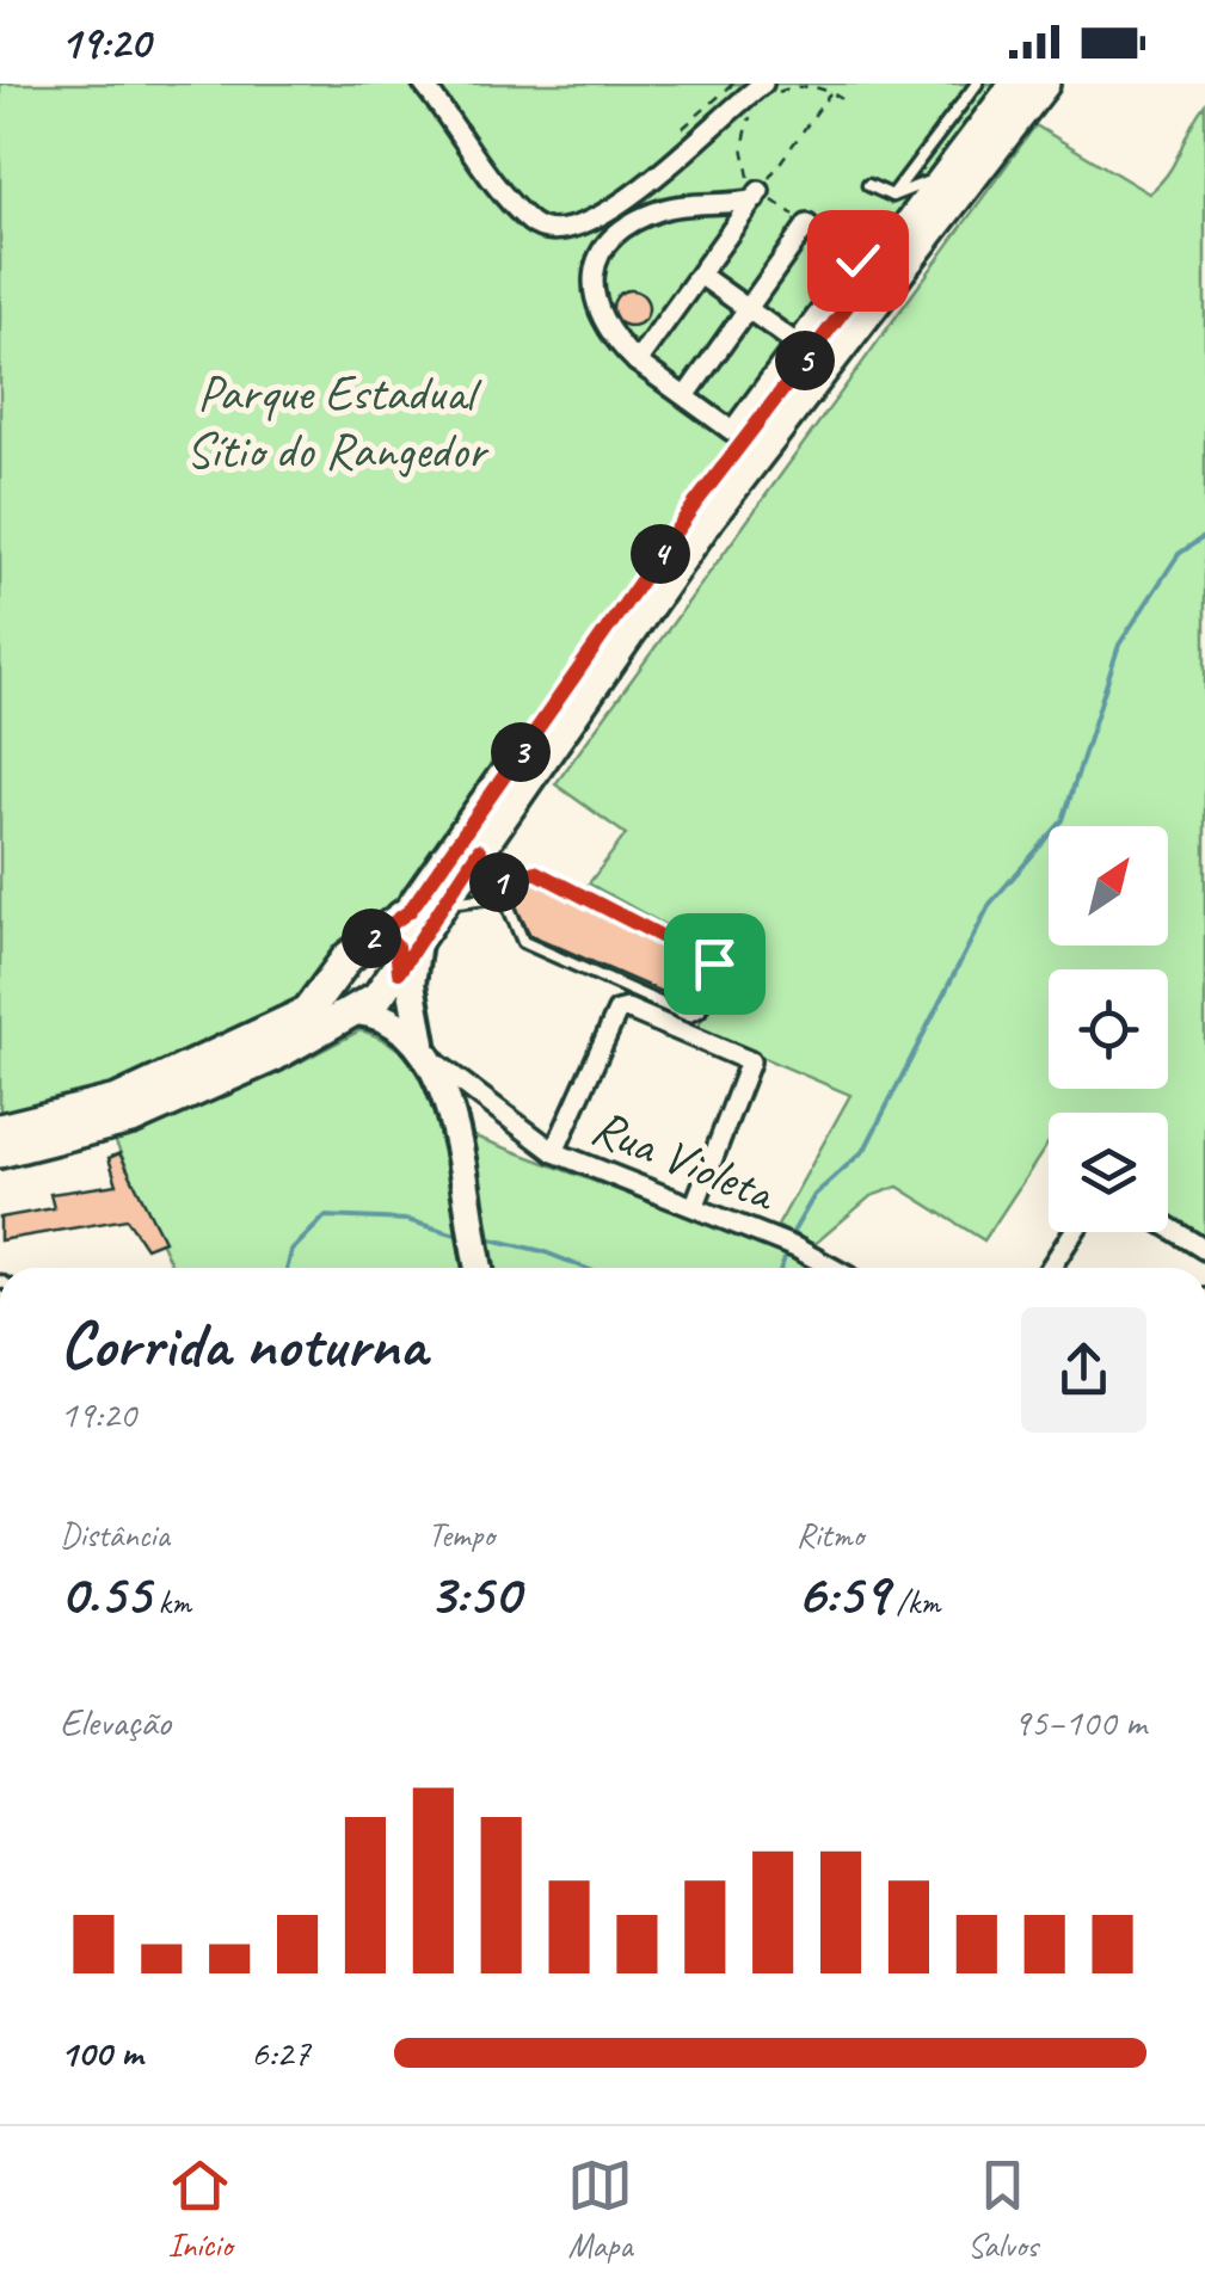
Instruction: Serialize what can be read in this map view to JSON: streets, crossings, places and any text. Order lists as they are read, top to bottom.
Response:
{
  "streets": {
    "street": ["Rua Violeta"]
  },
  "parks": ["Parque Estadual Sítio do Rangedor"],
  "north": "top right",
  "page": {
    "status": "19:20",
    "pins": [
      "5",
      "4",
      "3",
      "1",
      "2"
    ],
    "heading": ["Corrida noturna", "19:20"],
    "stats": [
      ["Distância", "0.55 km"],
      ["Tempo", "3:50"],
      ["Ritmo", "6:59 /km"]
    ],
    "chart": ["Elevação", "95–100 m"],
    "list": [
      {
        "name": "100 m",
        "note": "6:27"
      }
    ],
    "tabs": ["Início", "Mapa", "Salvos"]
  }
}
